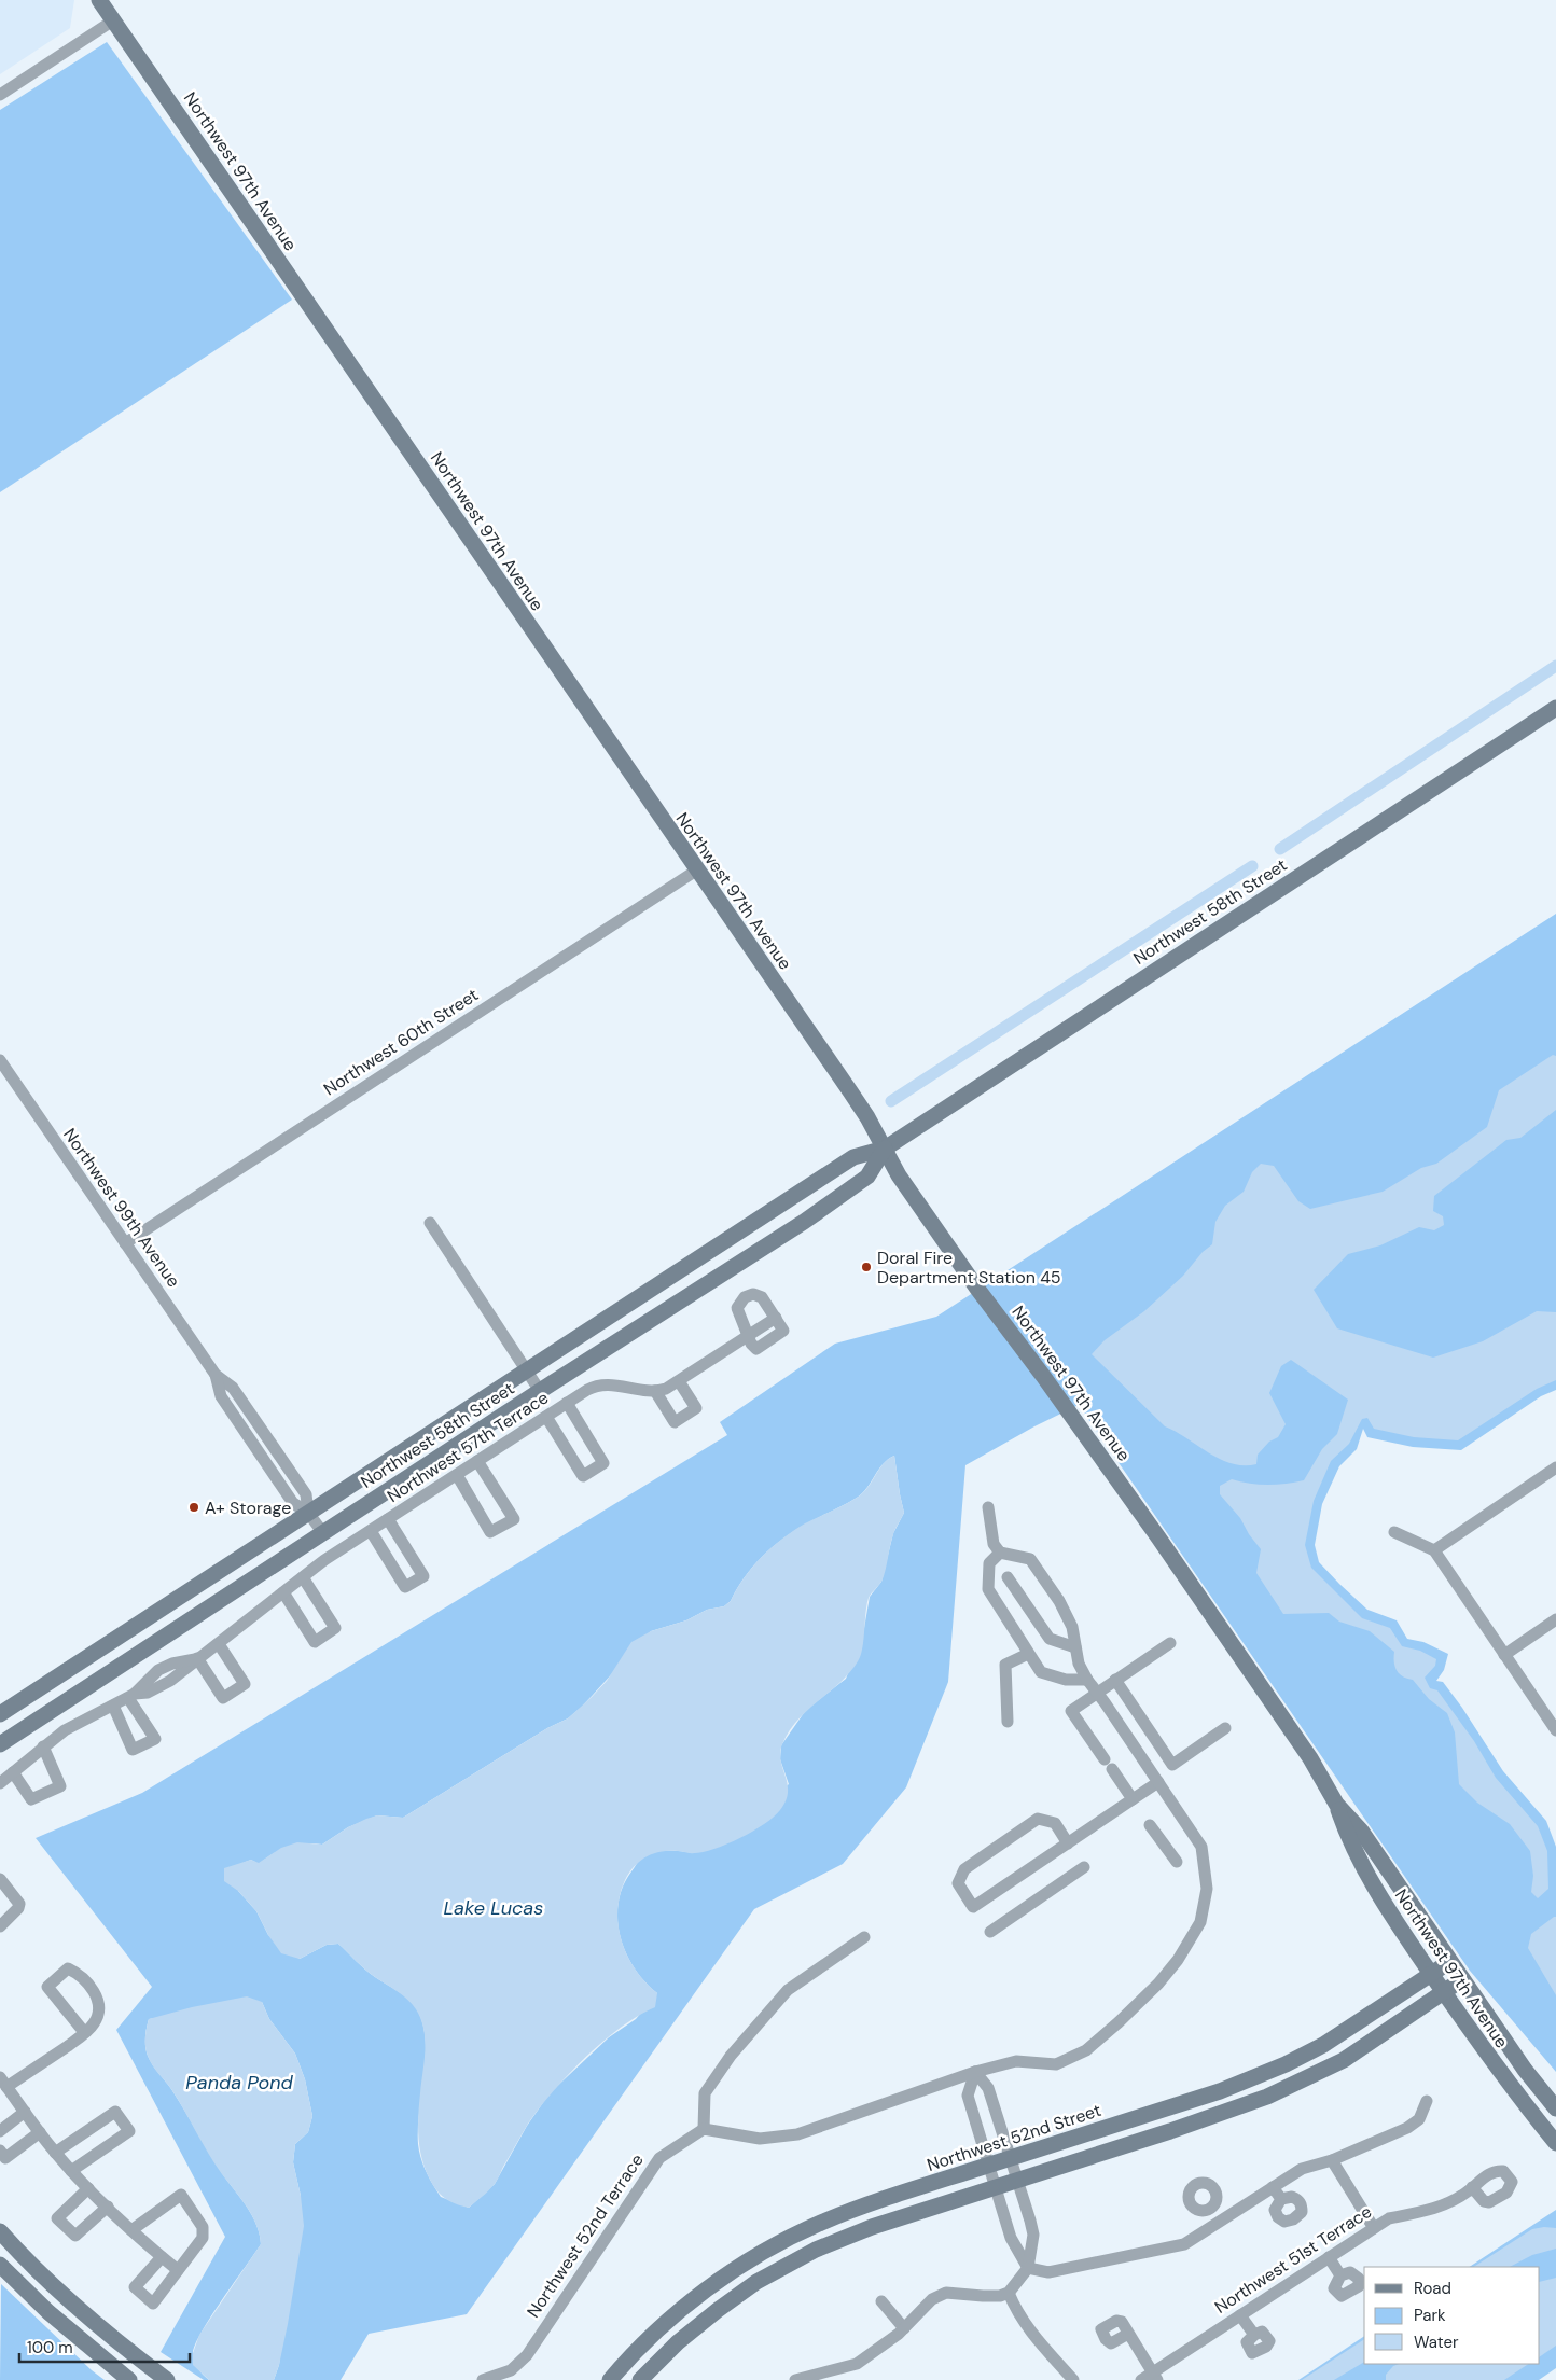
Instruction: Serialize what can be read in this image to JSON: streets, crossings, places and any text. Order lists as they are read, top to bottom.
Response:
{
  "streets": {
    "street": [
      "Northwest 97th Avenue",
      "Northwest 58th Street",
      "Northwest 60th Street",
      "Northwest 99th Avenue",
      "Northwest 57th Terrace",
      "Northwest 52nd Street",
      "Northwest 52nd Terrace",
      "Northwest 51st Terrace"
    ]
  },
  "crossings": [
    ["Northwest 97th Avenue", "Northwest 58th Street"],
    ["Northwest 97th Avenue", "Northwest 60th Street"],
    ["Northwest 97th Avenue", "Northwest 52nd Street"],
    ["Northwest 58th Street", "Northwest 99th Avenue"],
    ["Northwest 60th Street", "Northwest 99th Avenue"]
  ],
  "water": ["Lake Lucas", "Panda Pond"],
  "places": ["Doral Fire Department Station 45", "A+ Storage"],
  "legend": ["Road", "Park", "Water"],
  "scale_bar": "100 m"
}
